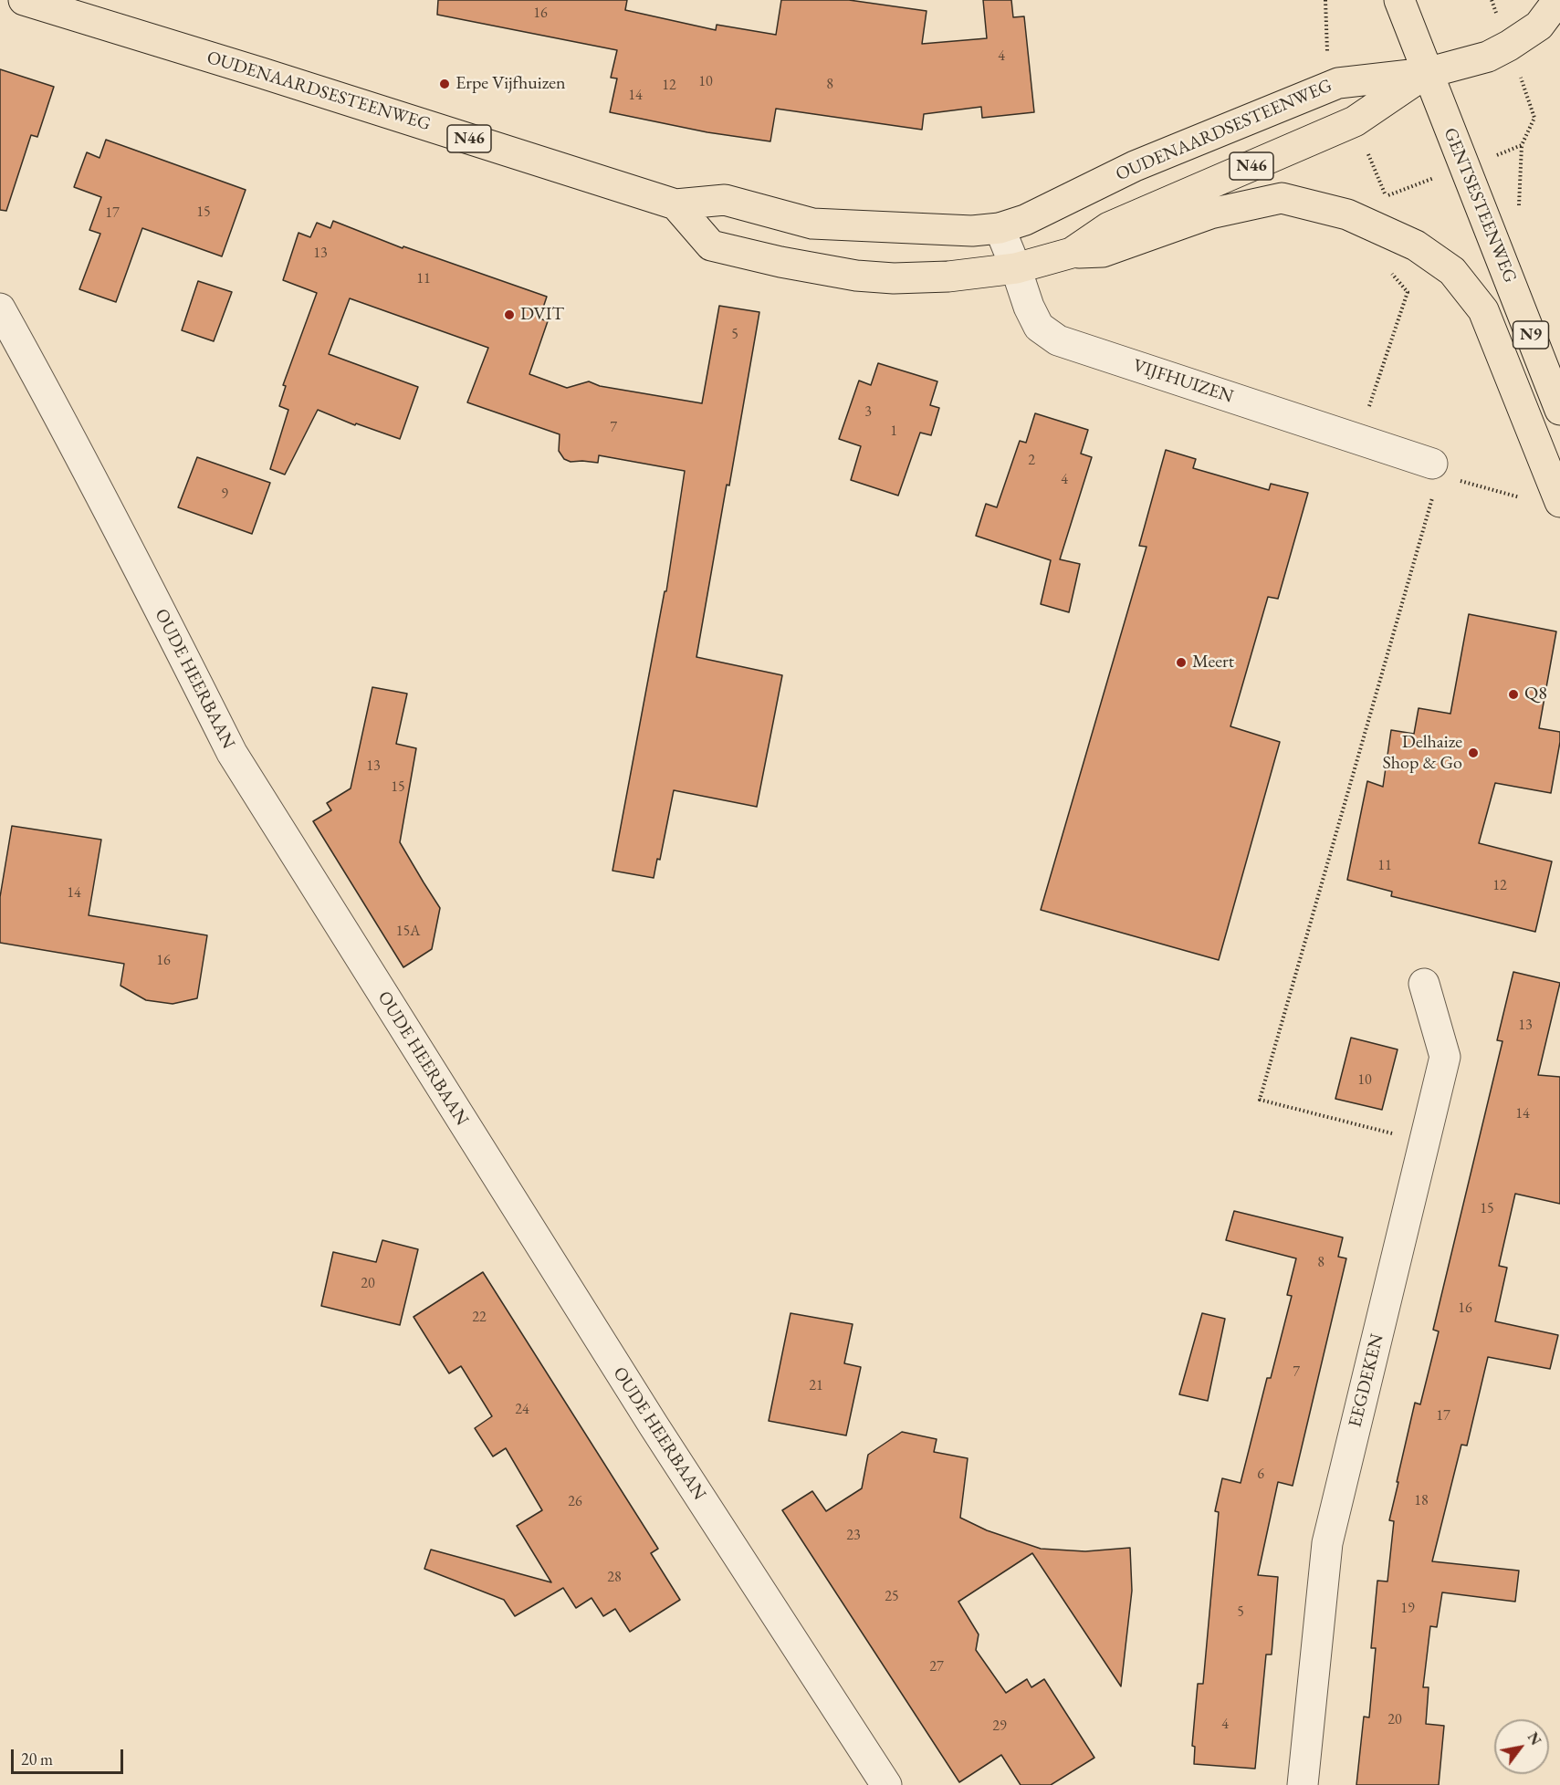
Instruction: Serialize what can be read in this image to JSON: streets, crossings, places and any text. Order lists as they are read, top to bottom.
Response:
{
  "streets": {
    "main road": [
      "OUDENAARDSESTEENWEG",
      "N46",
      "GENTSESTEENWEG",
      "N9"
    ],
    "street": ["VIJFHUIZEN", "OUDE HEERBAAN", "EEGDEKEN"]
  },
  "crossings": [
    ["OUDENAARDSESTEENWEG", "N46"],
    ["OUDENAARDSESTEENWEG", "GENTSESTEENWEG"],
    ["OUDENAARDSESTEENWEG", "VIJFHUIZEN"],
    ["N46", "GENTSESTEENWEG"],
    ["N46", "VIJFHUIZEN"]
  ],
  "places": [
    "Erpe Vijfhuizen",
    "DVIT",
    "Meert",
    "Q8",
    "Delhaize Shop & Go"
  ],
  "house_numbers": [
    "16",
    "4",
    "10",
    "8",
    "12",
    "14",
    "15",
    "17",
    "13",
    "11",
    "5",
    "3",
    "7",
    "1",
    "2",
    "4",
    "9",
    "13",
    "15",
    "11",
    "12",
    "14",
    "15A",
    "16",
    "13",
    "10",
    "14",
    "15",
    "8",
    "20",
    "16",
    "22",
    "7",
    "21",
    "24",
    "17",
    "6",
    "18",
    "26",
    "23",
    "28",
    "25",
    "19",
    "5",
    "27",
    "20",
    "4",
    "29"
  ],
  "scale_bar": "20 m",
  "north": "top right"
}
